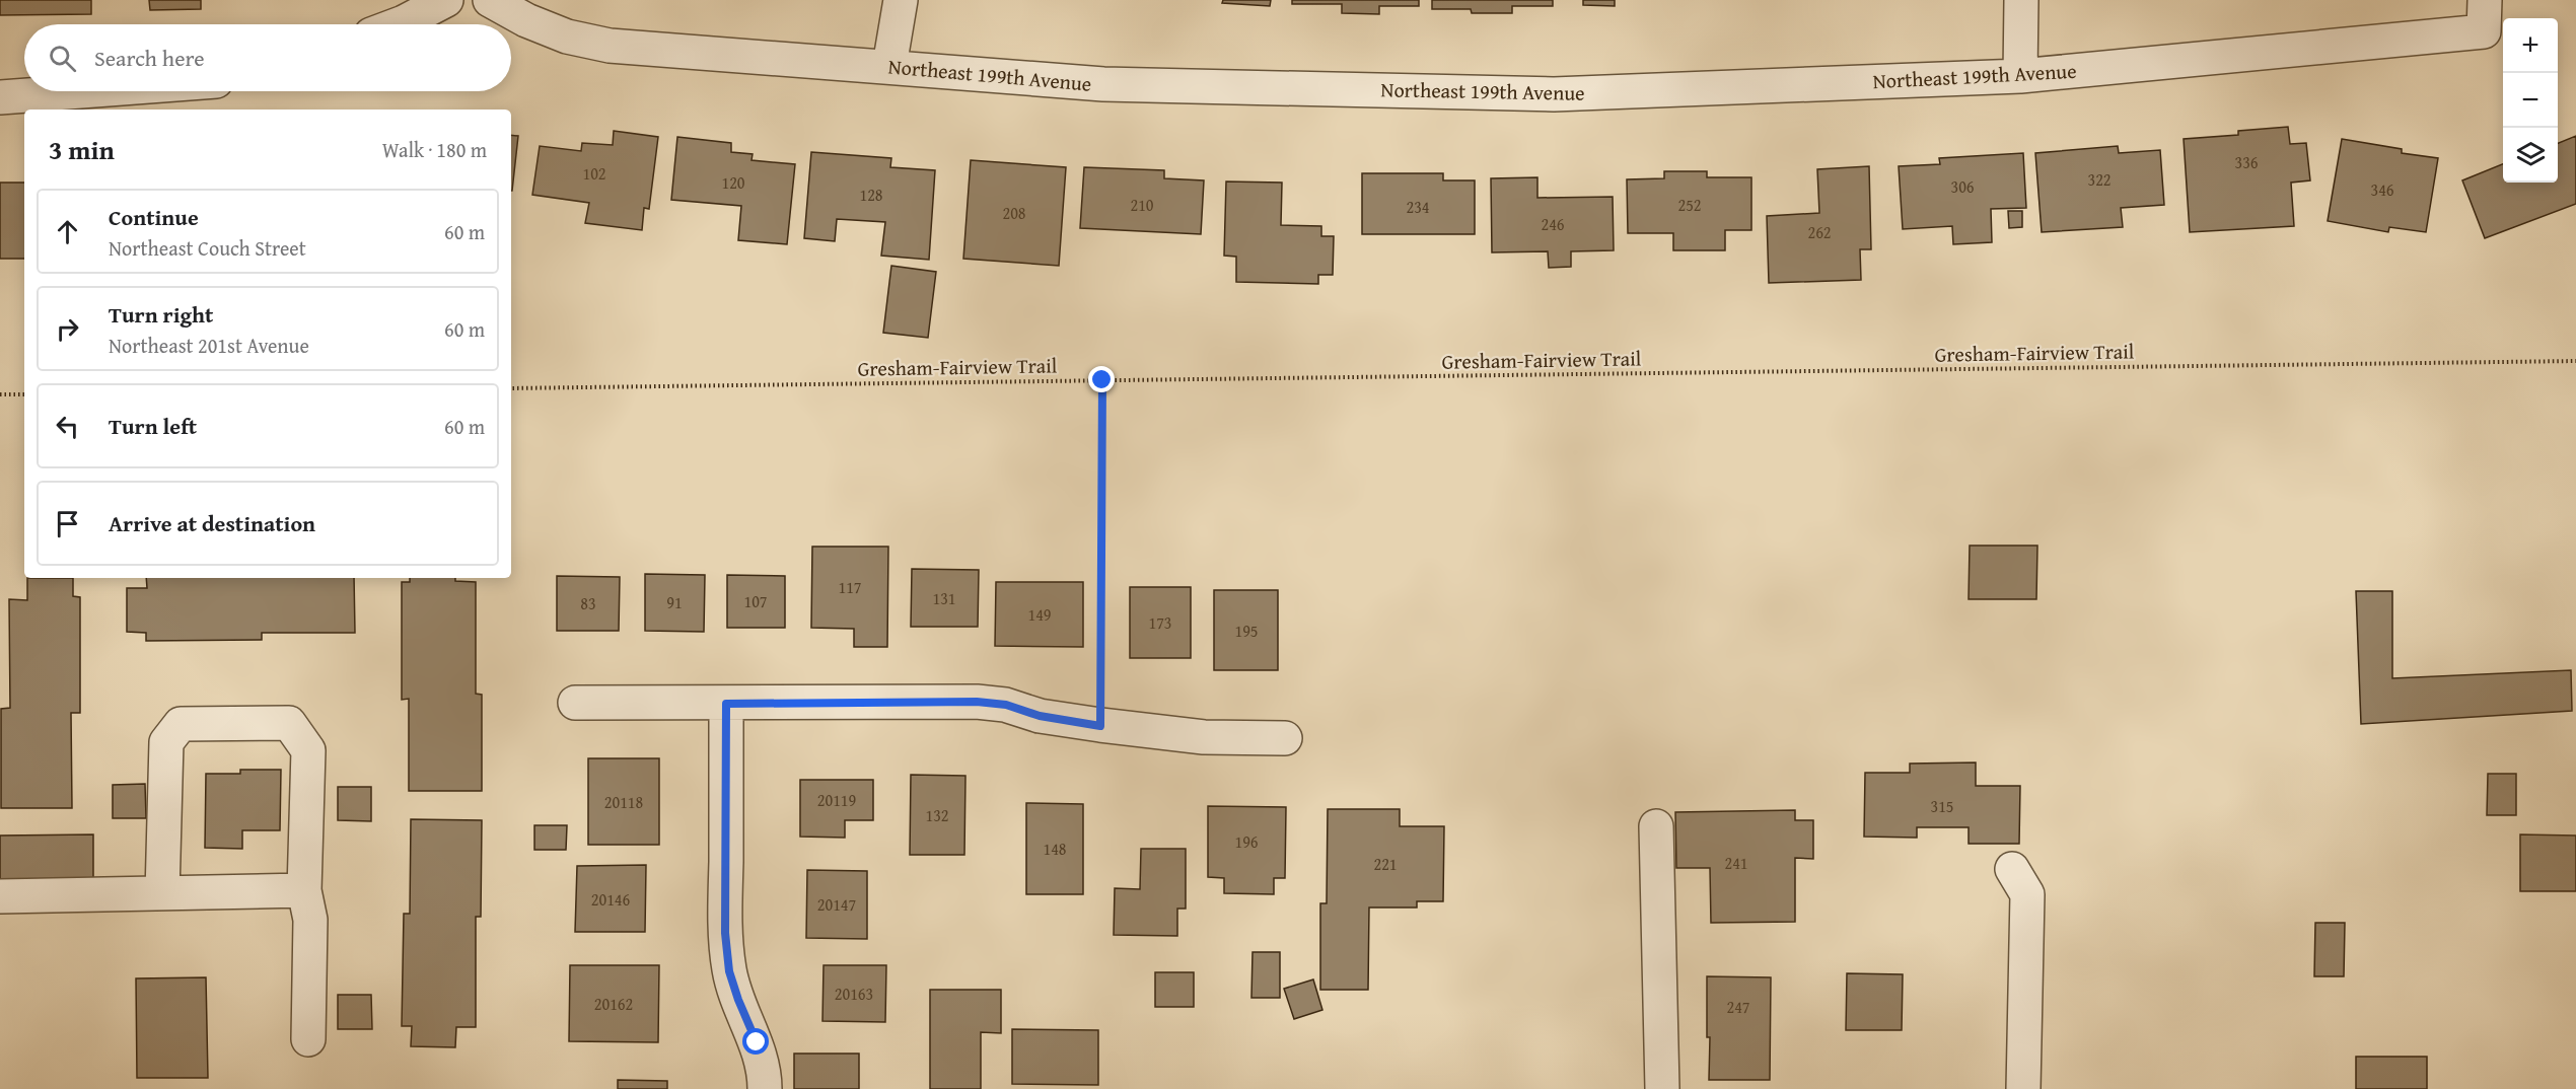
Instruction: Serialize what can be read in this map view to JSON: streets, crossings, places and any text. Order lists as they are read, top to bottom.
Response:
{
  "streets": {
    "street": ["Northeast 199th Avenue"],
    "path": ["Gresham-Fairview Trail"]
  },
  "house_numbers": [
    "336",
    "102",
    "322",
    "120",
    "306",
    "346",
    "128",
    "210",
    "252",
    "234",
    "208",
    "246",
    "262",
    "117",
    "131",
    "107",
    "91",
    "83",
    "149",
    "173",
    "195",
    "20119",
    "20118",
    "315",
    "132",
    "196",
    "148",
    "241",
    "221",
    "20146",
    "20147",
    "20163",
    "20162",
    "247"
  ],
  "page": {
    "map_buttons": ["+", "−"],
    "search": "Search here",
    "heading": ["3 min", "Walk · 180 m"],
    "list": [
      ["Continue", "Northeast Couch Street", "60 m"],
      ["Turn right", "Northeast 201st Avenue", "60 m"],
      ["Turn left", "60 m"],
      "Arrive at destination"
    ]
  }
}
